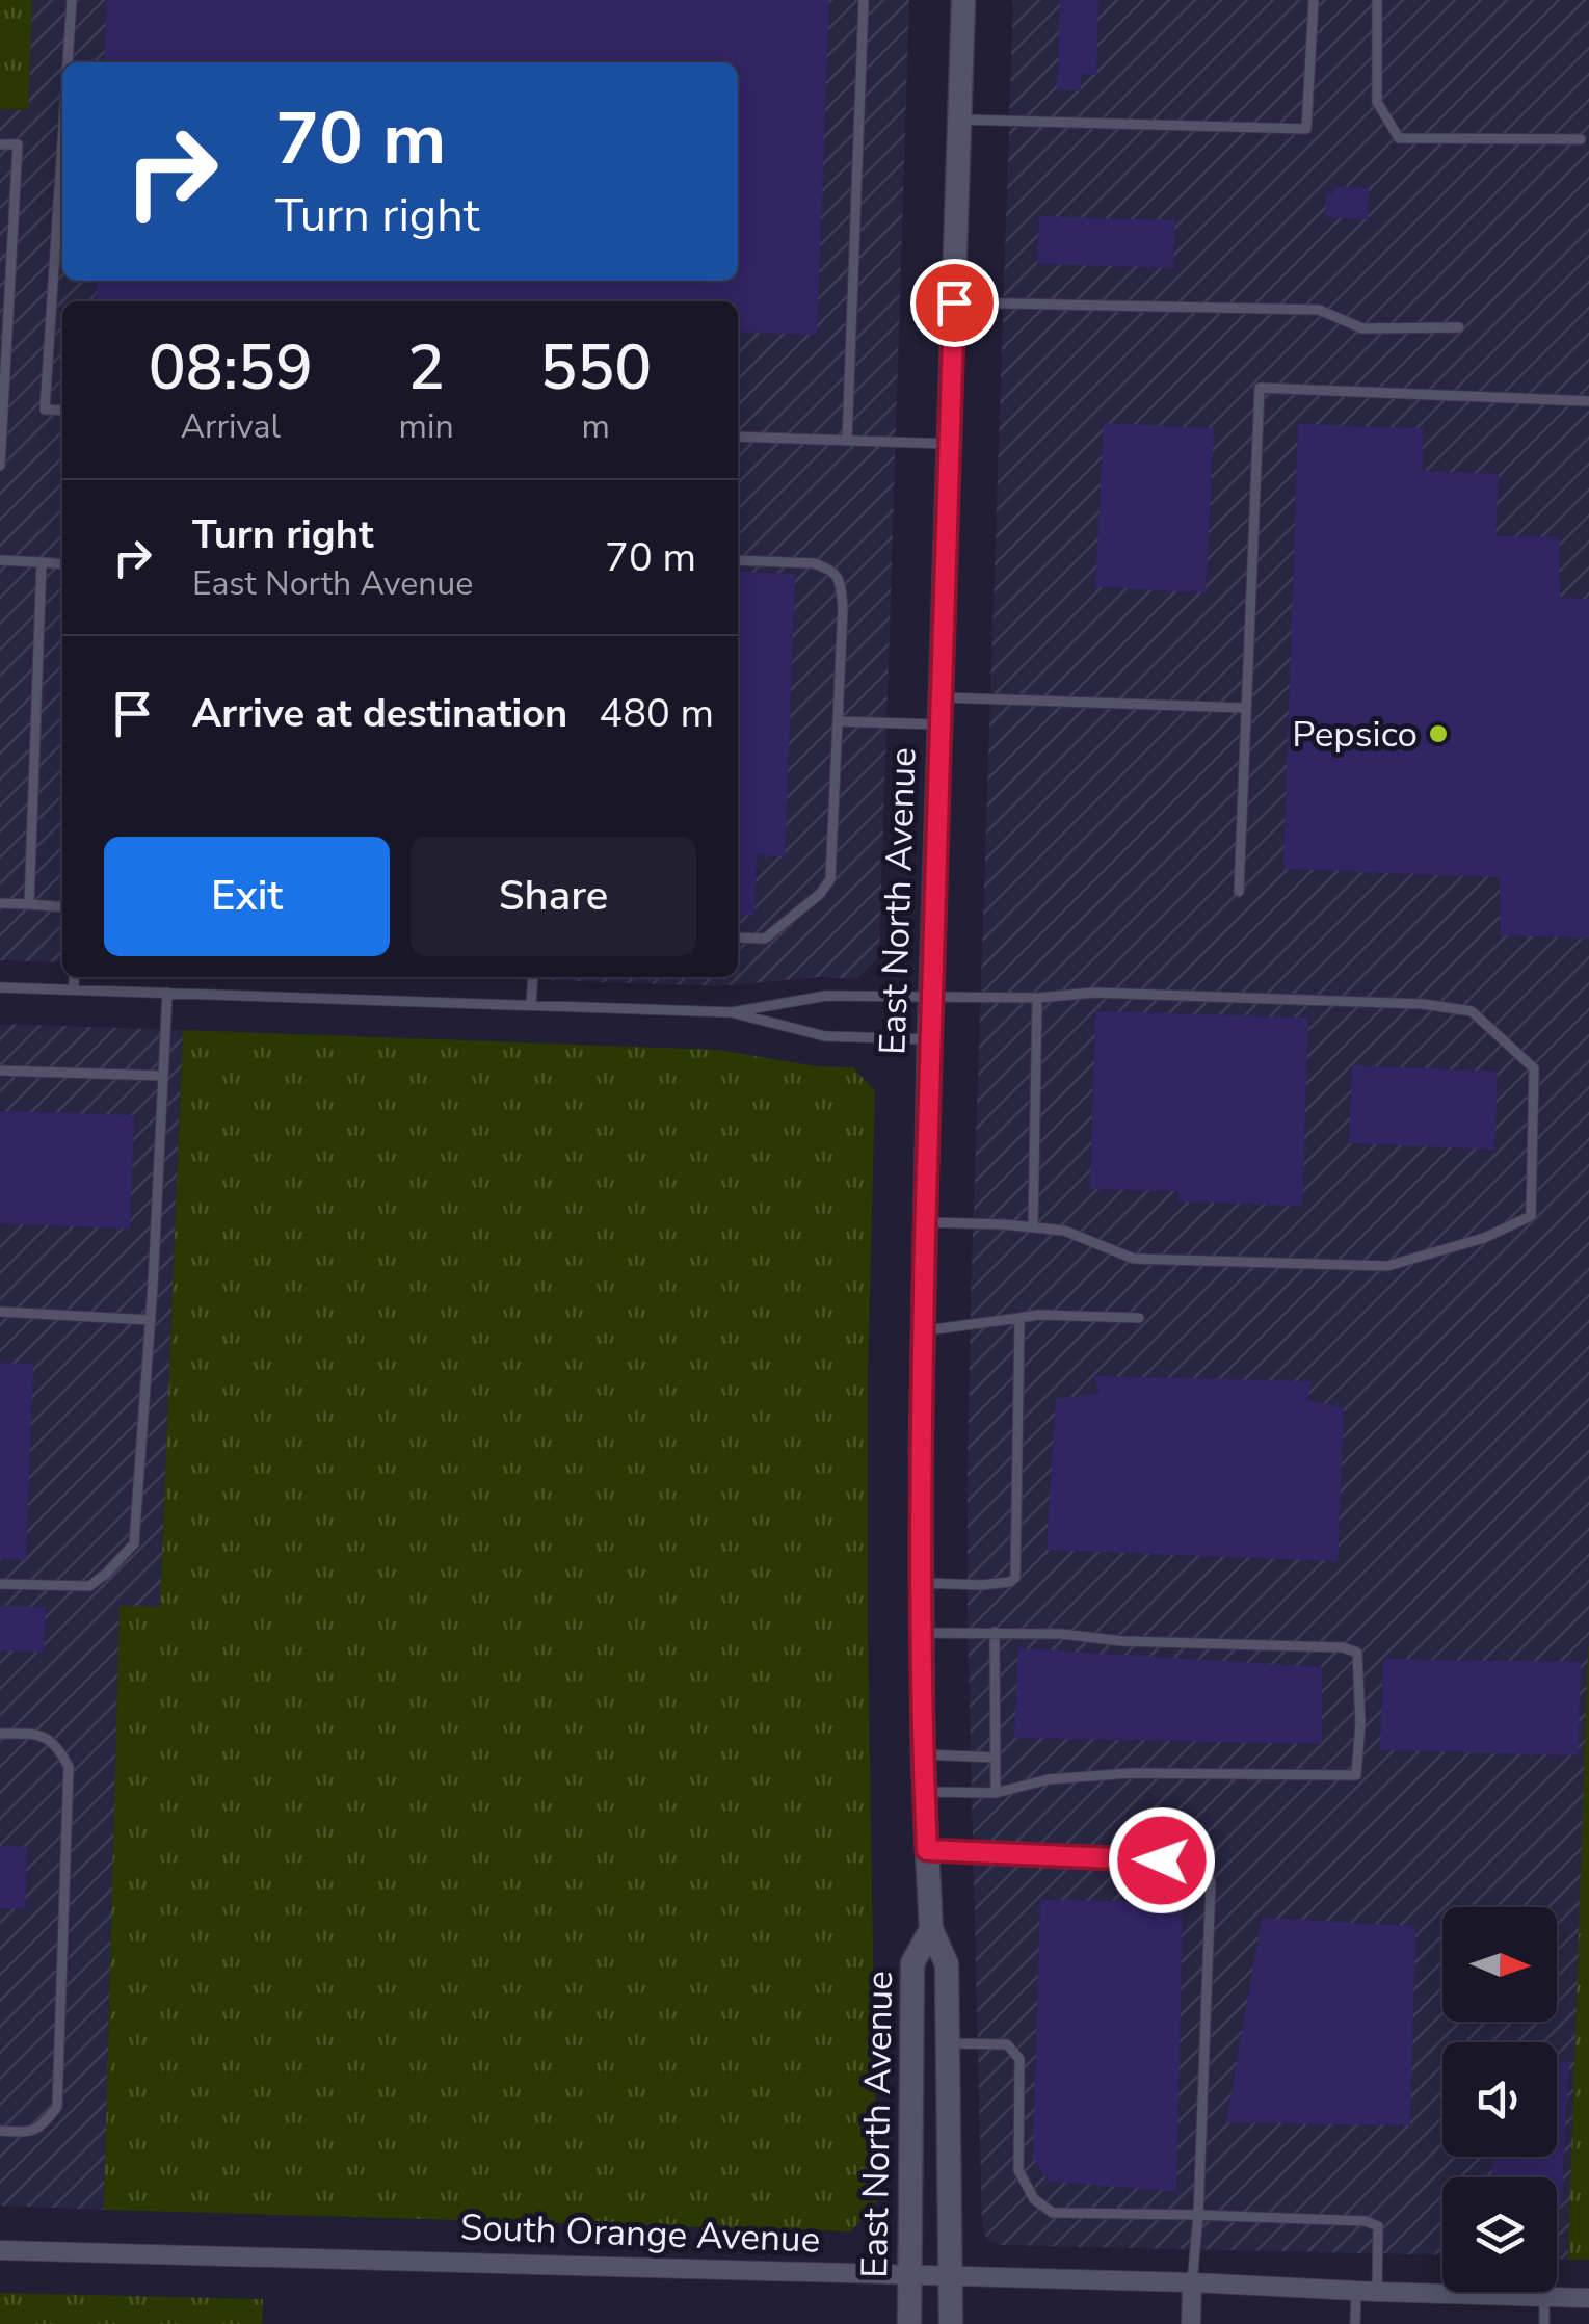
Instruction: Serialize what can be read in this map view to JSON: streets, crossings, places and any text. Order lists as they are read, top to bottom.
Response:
{
  "streets": {
    "street": ["East North Avenue", "South Orange Avenue"]
  },
  "crossings": [
    ["East North Avenue", "South Orange Avenue"]
  ],
  "places": ["Pepsico"],
  "north": "right",
  "page": {
    "turn": ["70 m", "Turn right"],
    "eta": [
      "08:59",
      "Arrival",
      "2",
      "min",
      "550",
      "m"
    ],
    "list": [
      {
        "name": "Turn right",
        "note": "East North Avenue",
        "value": "70 m"
      },
      {
        "name": "Arrive at destination",
        "value": "480 m"
      }
    ],
    "buttons": ["Exit", "Share"]
  }
}
